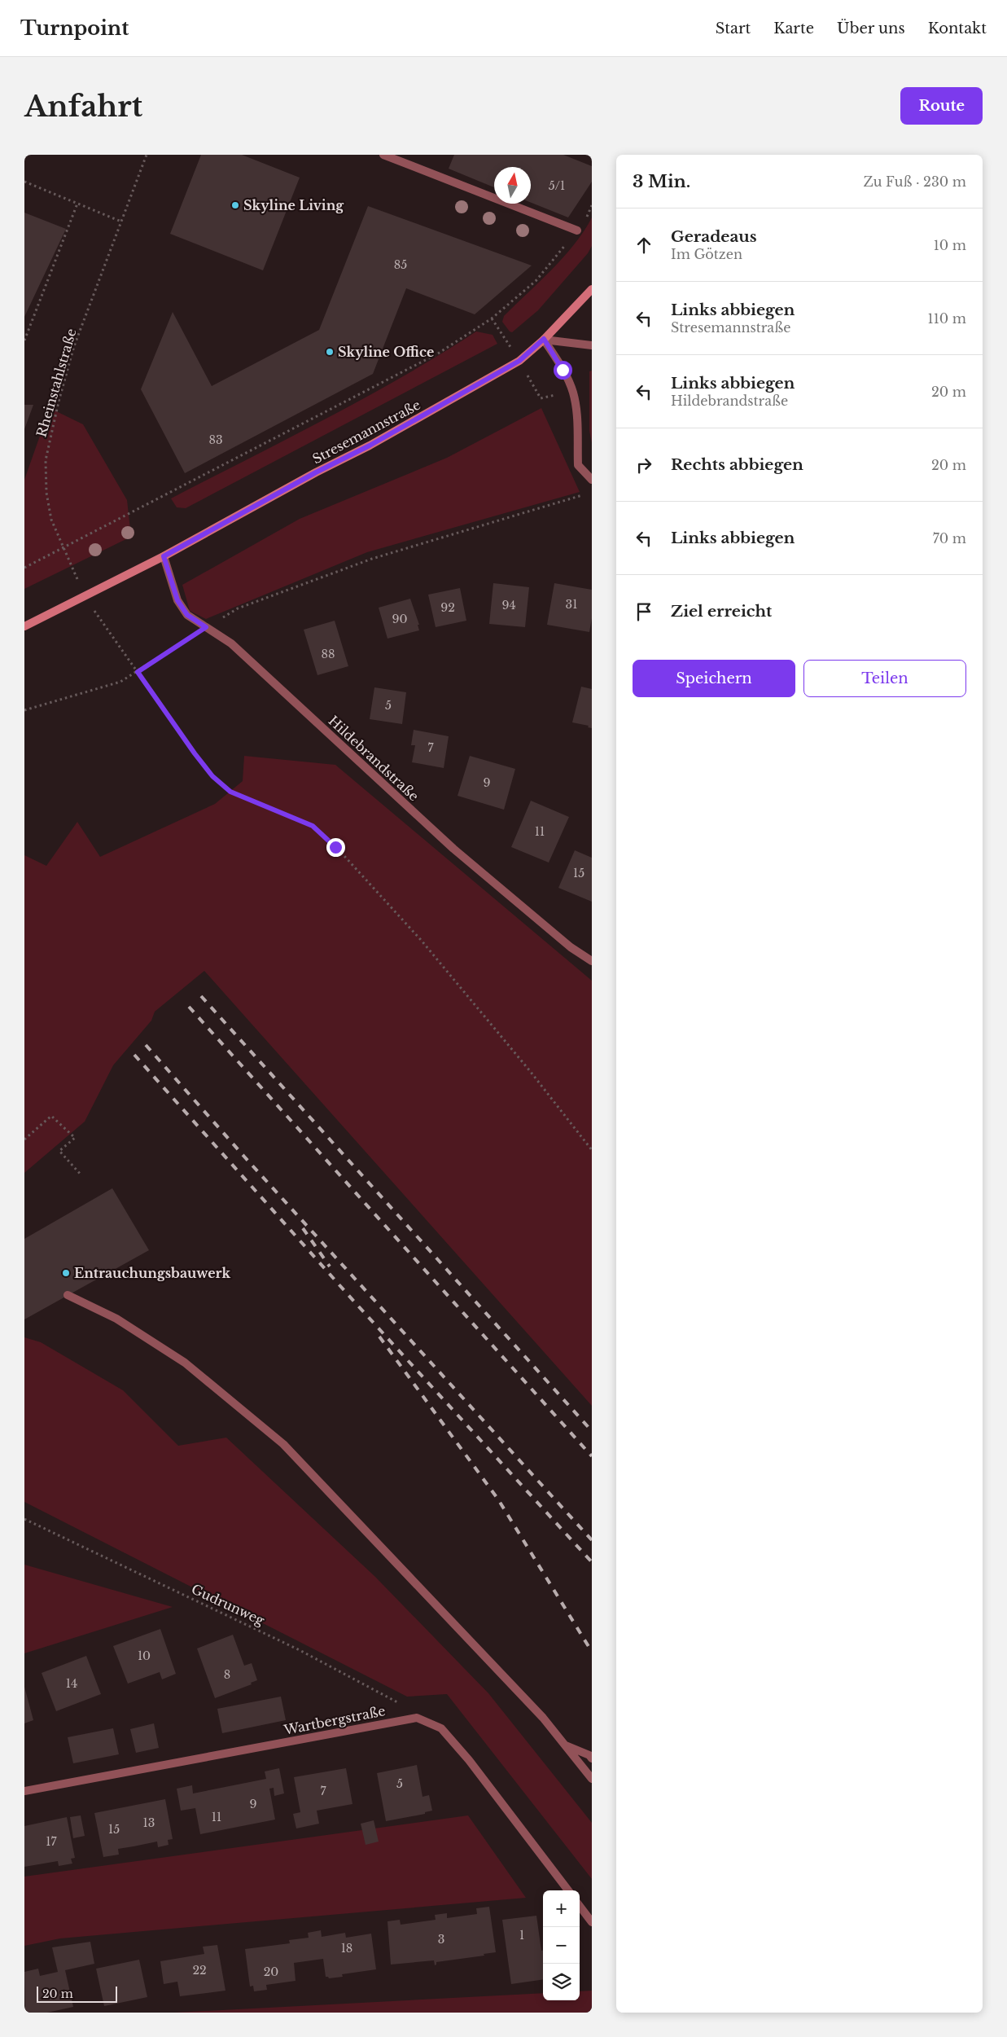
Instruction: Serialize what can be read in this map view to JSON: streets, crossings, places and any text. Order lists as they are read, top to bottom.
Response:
{
  "streets": {
    "main road": ["Stresemannstraße"],
    "street": ["Hildebrandstraße", "Wartbergstraße"],
    "path": ["Rheinstahlstraße", "Gudrunweg"]
  },
  "crossings": [
    ["Rheinstahlstraße", "Stresemannstraße"],
    ["Stresemannstraße", "Hildebrandstraße"],
    ["Gudrunweg", "Wartbergstraße"]
  ],
  "places": ["Skyline Living", "Skyline Office", "Entrauchungsbauwerk"],
  "house_numbers": [
    "5/1",
    "85",
    "83",
    "31",
    "94",
    "92",
    "90",
    "88",
    "5",
    "7",
    "9",
    "11",
    "15",
    "10",
    "8",
    "14",
    "5",
    "7",
    "9",
    "11",
    "13",
    "15",
    "17",
    "1",
    "3",
    "18",
    "22",
    "20"
  ],
  "scale_bar": "20 m",
  "north": "top",
  "page": {
    "header": "Turnpoint",
    "nav": [
      "Start",
      "Karte",
      "Über uns",
      "Kontakt"
    ],
    "buttons": [
      "Route",
      ["Speichern", "Teilen"]
    ],
    "title": "Anfahrt",
    "heading": ["3 Min.", "Zu Fuß · 230 m"],
    "list": [
      ["Geradeaus", "Im Götzen", "10 m"],
      ["Links abbiegen", "Stresemannstraße", "110 m"],
      ["Links abbiegen", "Hildebrandstraße", "20 m"],
      ["Rechts abbiegen", "20 m"],
      ["Links abbiegen", "70 m"],
      "Ziel erreicht"
    ],
    "map_buttons": ["+", "−"],
    "scale": "20 m"
  }
}
